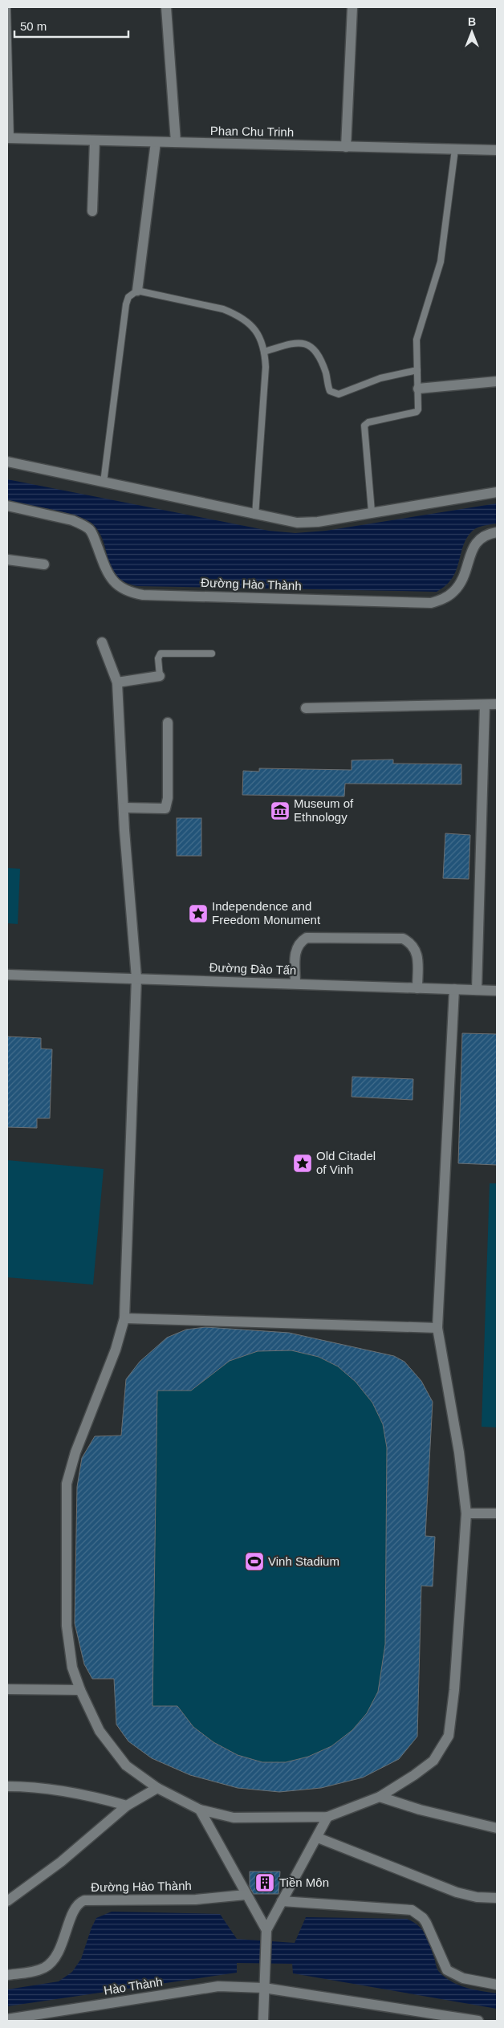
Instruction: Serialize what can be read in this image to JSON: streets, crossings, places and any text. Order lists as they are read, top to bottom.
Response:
{
  "streets": {
    "street": [
      "Phan Chu Trinh",
      "Đường Hào Thành",
      "Đường Đào Tấn",
      "Hào Thành"
    ]
  },
  "places": {
    "museum": ["Museum of Ethnology"],
    "place": ["Independence and Freedom Monument", "Old Citadel of Vinh"],
    "sports": ["Vinh Stadium"],
    "building": ["Tiền Môn"]
  },
  "scale_bar": "50 m",
  "north": "top"
}
